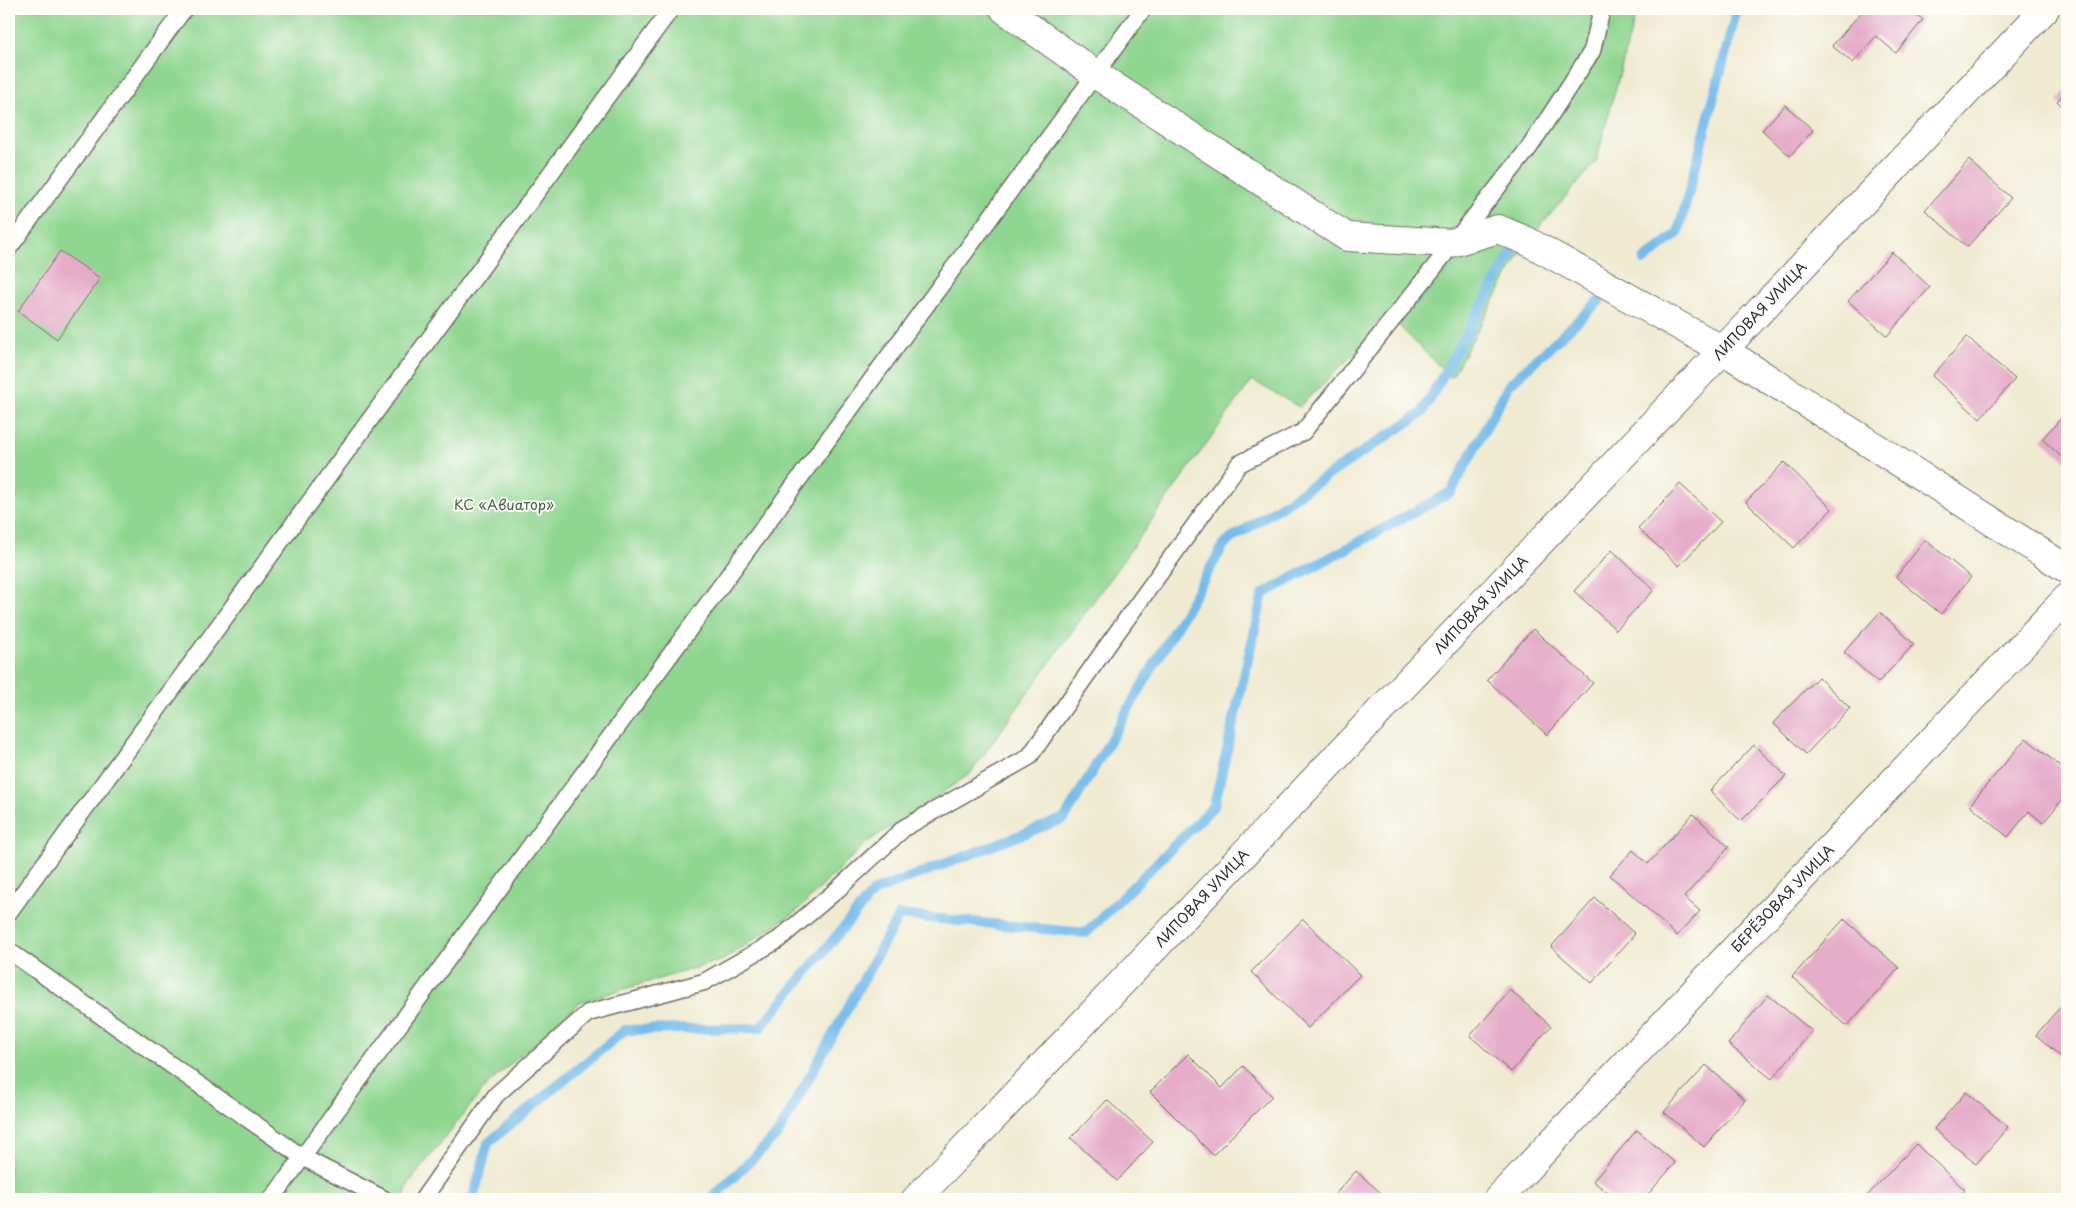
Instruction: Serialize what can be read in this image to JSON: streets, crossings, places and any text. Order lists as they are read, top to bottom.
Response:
{
  "streets": {
    "street": ["ЛИПОВАЯ УЛИЦА", "БЕРЁЗОВАЯ УЛИЦА"]
  },
  "parks": ["КС «Авиатор»"]
}
